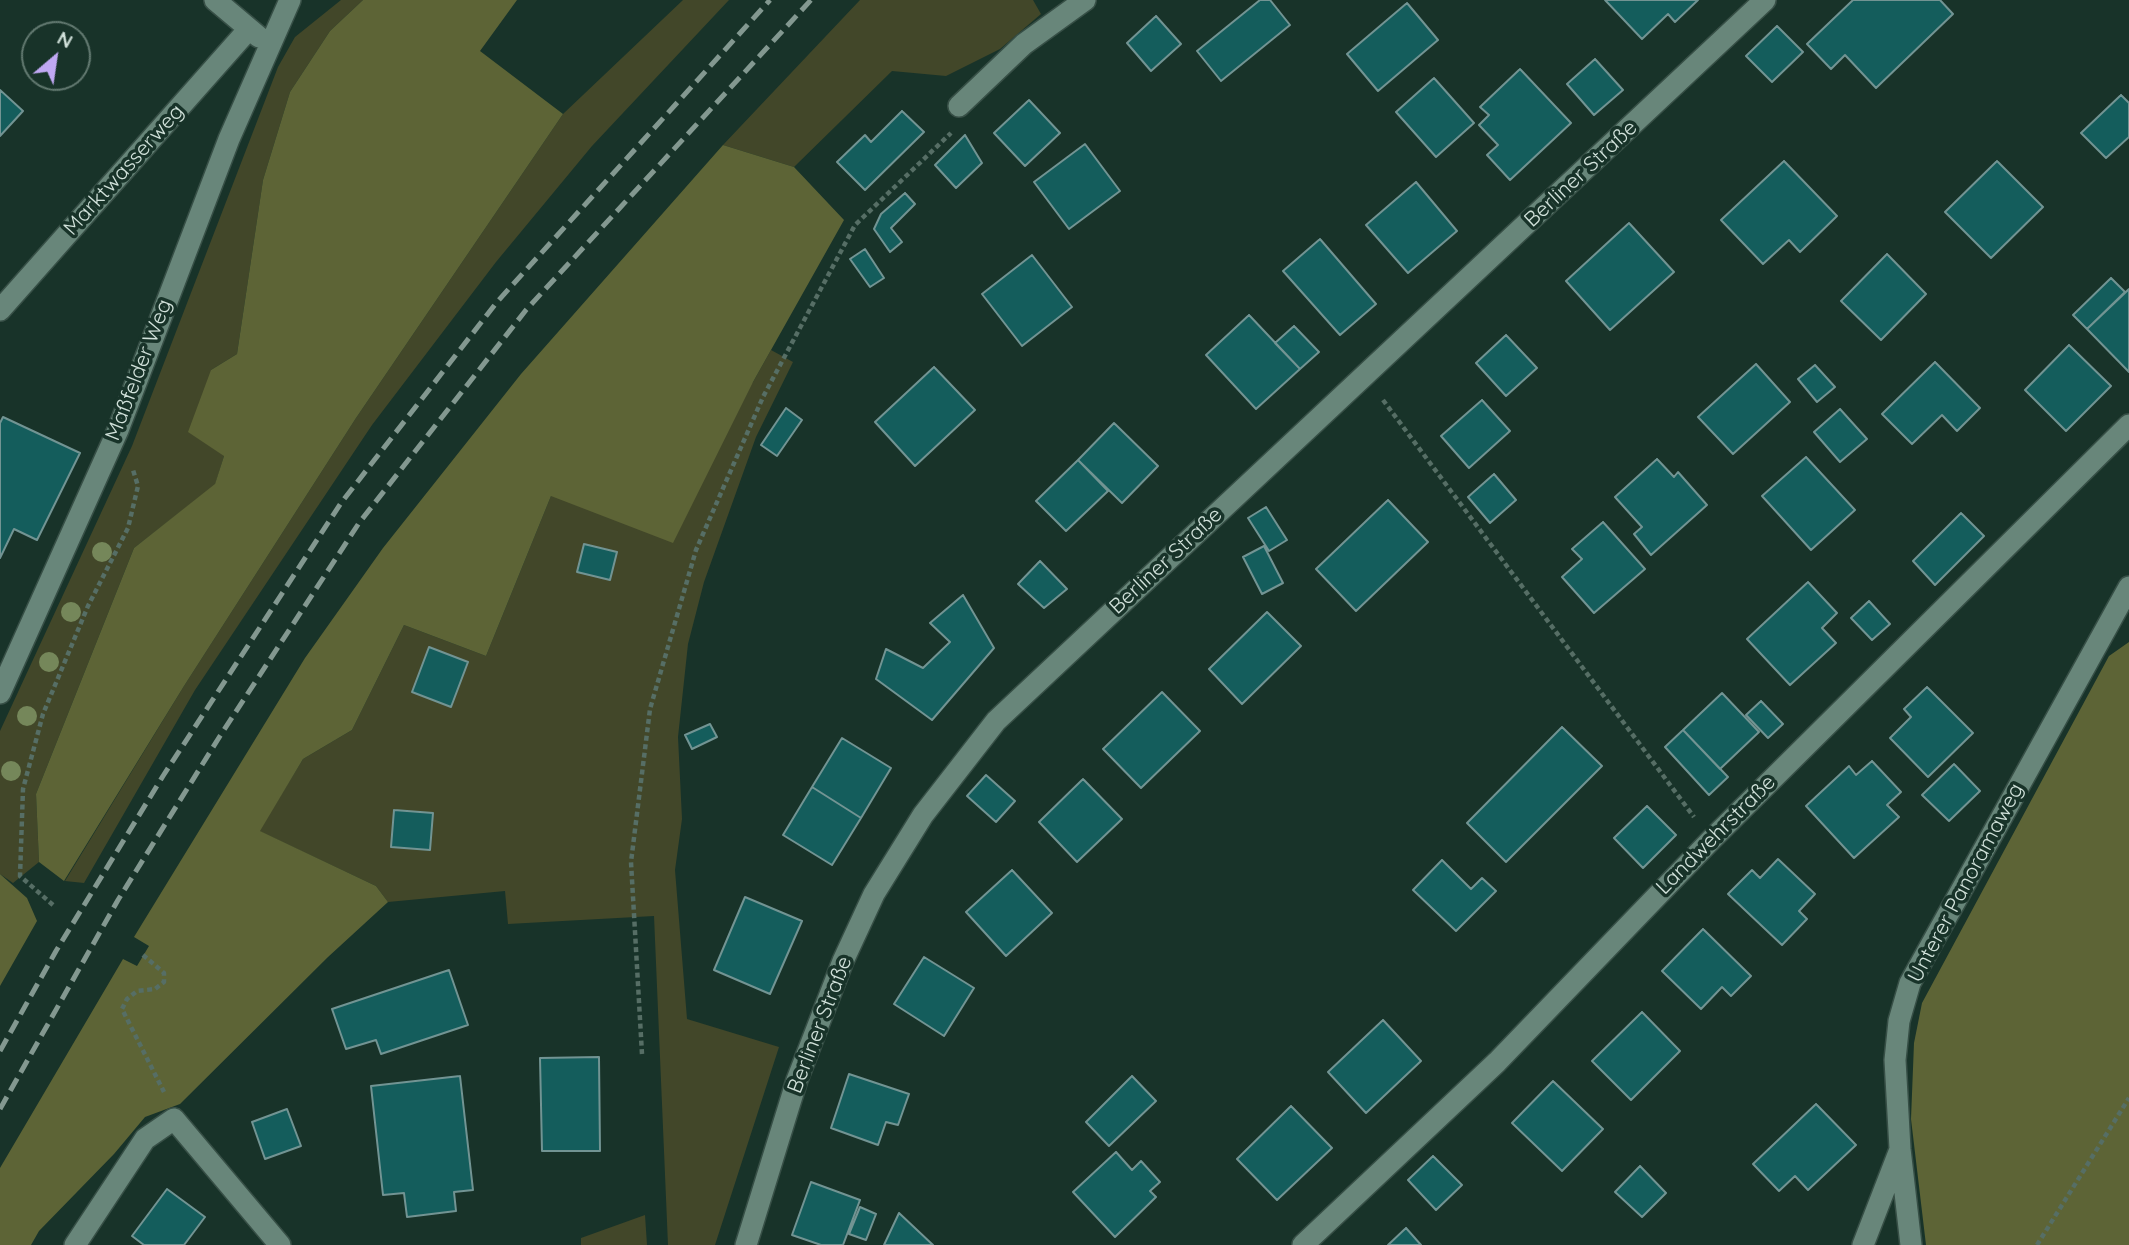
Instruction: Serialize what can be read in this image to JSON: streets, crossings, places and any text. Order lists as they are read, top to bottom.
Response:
{
  "streets": {
    "street": [
      "Marktwasserweg",
      "Berliner Straße",
      "Maßfelder Weg",
      "Landwehrstraße",
      "Unterer Panoramaweg"
    ]
  },
  "north": "top right"
}
